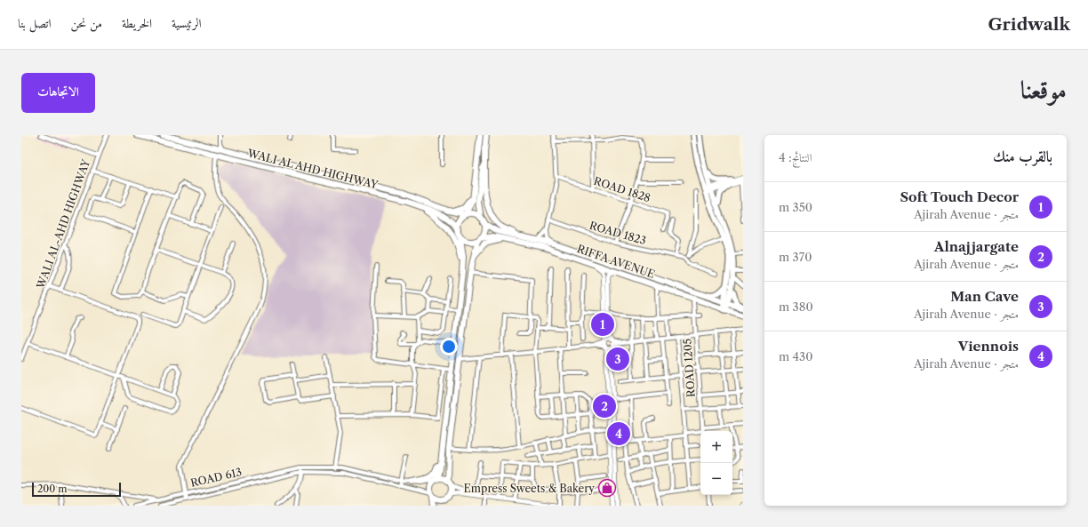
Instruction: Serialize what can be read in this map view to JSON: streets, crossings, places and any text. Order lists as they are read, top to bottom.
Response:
{
  "streets": {
    "main road": ["WALI AL AHD HIGHWAY", "RIFFA AVENUE"],
    "street": [
      "ROAD 1828",
      "WALI AL-AHD HIGHWAY",
      "ROAD 1823",
      "ROAD 1205",
      "ROAD 613"
    ]
  },
  "crossings": [
    ["WALI AL AHD HIGHWAY", "RIFFA AVENUE"]
  ],
  "places": {
    "shop": ["Empress Sweets & Bakery"]
  },
  "scale_bar": "200 m",
  "page": {
    "header": "Gridwalk",
    "nav": [
      "الرئيسية",
      "الخريطة",
      "من نحن",
      "اتصل بنا"
    ],
    "title": "موقعنا",
    "buttons": "الاتجاهات",
    "heading": ["بالقرب منك", "النتائج: 4"],
    "list": [
      {
        "mark": "1",
        "name": "Soft Touch Decor",
        "note": "متجر · Ajirah Avenue",
        "value": "350 m"
      },
      {
        "mark": "2",
        "name": "Alnajjargate",
        "note": "متجر · Ajirah Avenue",
        "value": "370 m"
      },
      {
        "mark": "3",
        "name": "Man Cave",
        "note": "متجر · Ajirah Avenue",
        "value": "380 m"
      },
      {
        "mark": "4",
        "name": "Viennois",
        "note": "متجر · Ajirah Avenue",
        "value": "430 m"
      }
    ],
    "pins": [
      "1",
      "3",
      "2",
      "4"
    ],
    "map_buttons": ["+", "−"],
    "scale": "200 m"
  }
}
